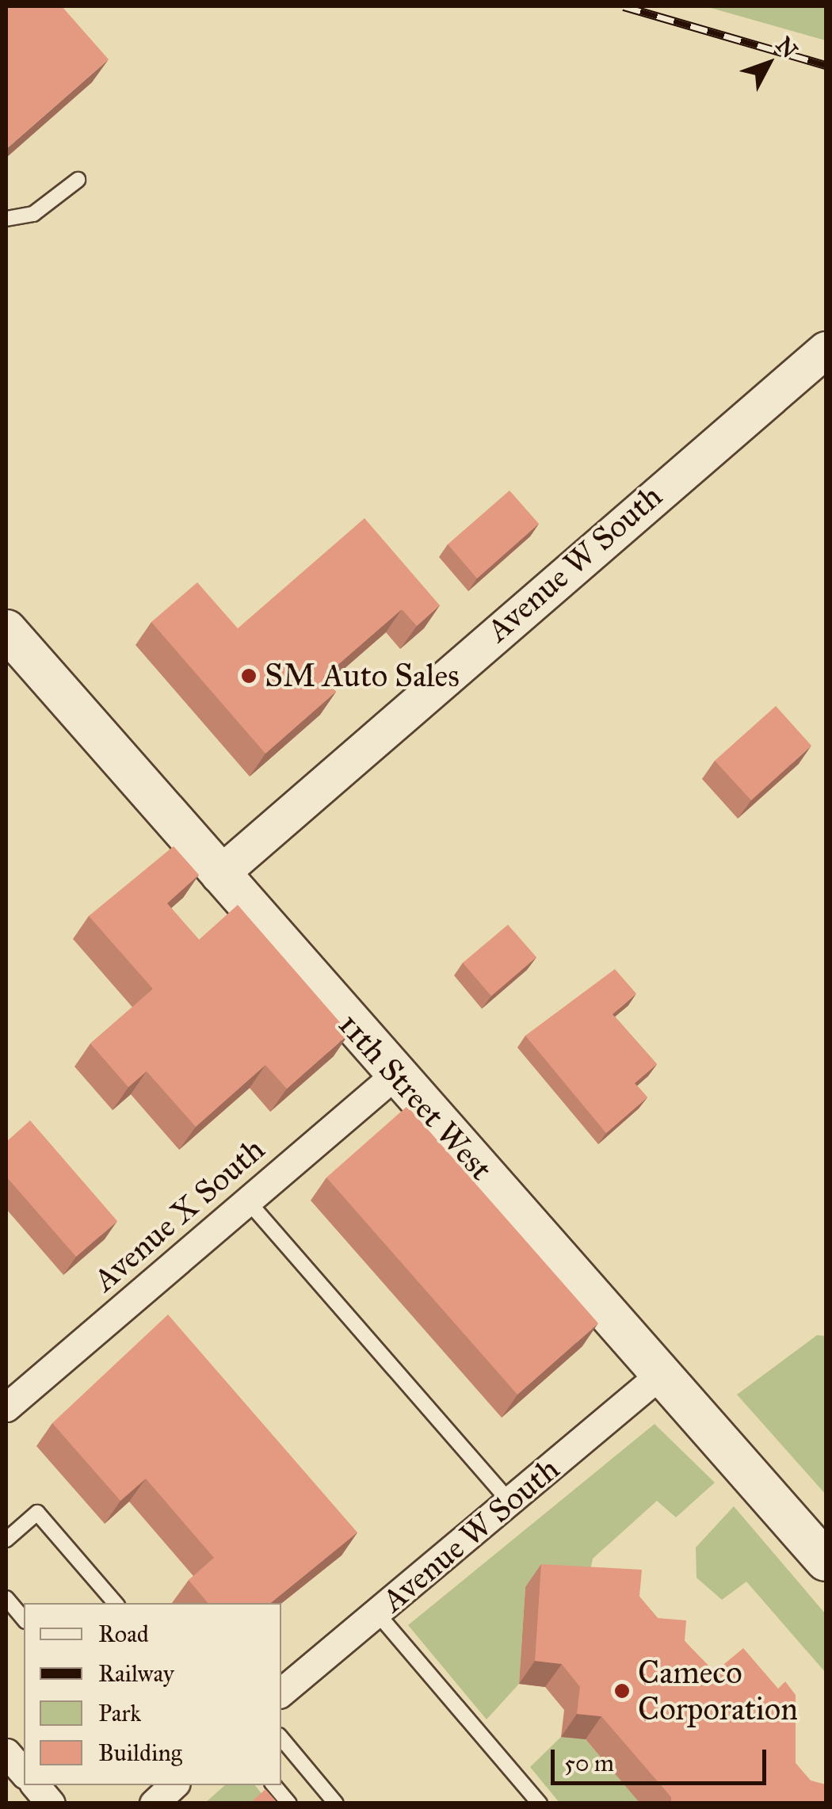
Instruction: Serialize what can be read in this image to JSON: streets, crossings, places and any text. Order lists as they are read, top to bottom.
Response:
{
  "streets": {
    "main road": ["11th Street West"],
    "street": ["Avenue W South", "Avenue X South"]
  },
  "crossings": [
    ["Avenue W South", "11th Street West"],
    ["11th Street West", "Avenue X South"]
  ],
  "places": ["SM Auto Sales", "Cameco Corporation"],
  "legend": [
    "Road",
    "Railway",
    "Park",
    "Building"
  ],
  "scale_bar": "50 m",
  "north": "top right"
}
